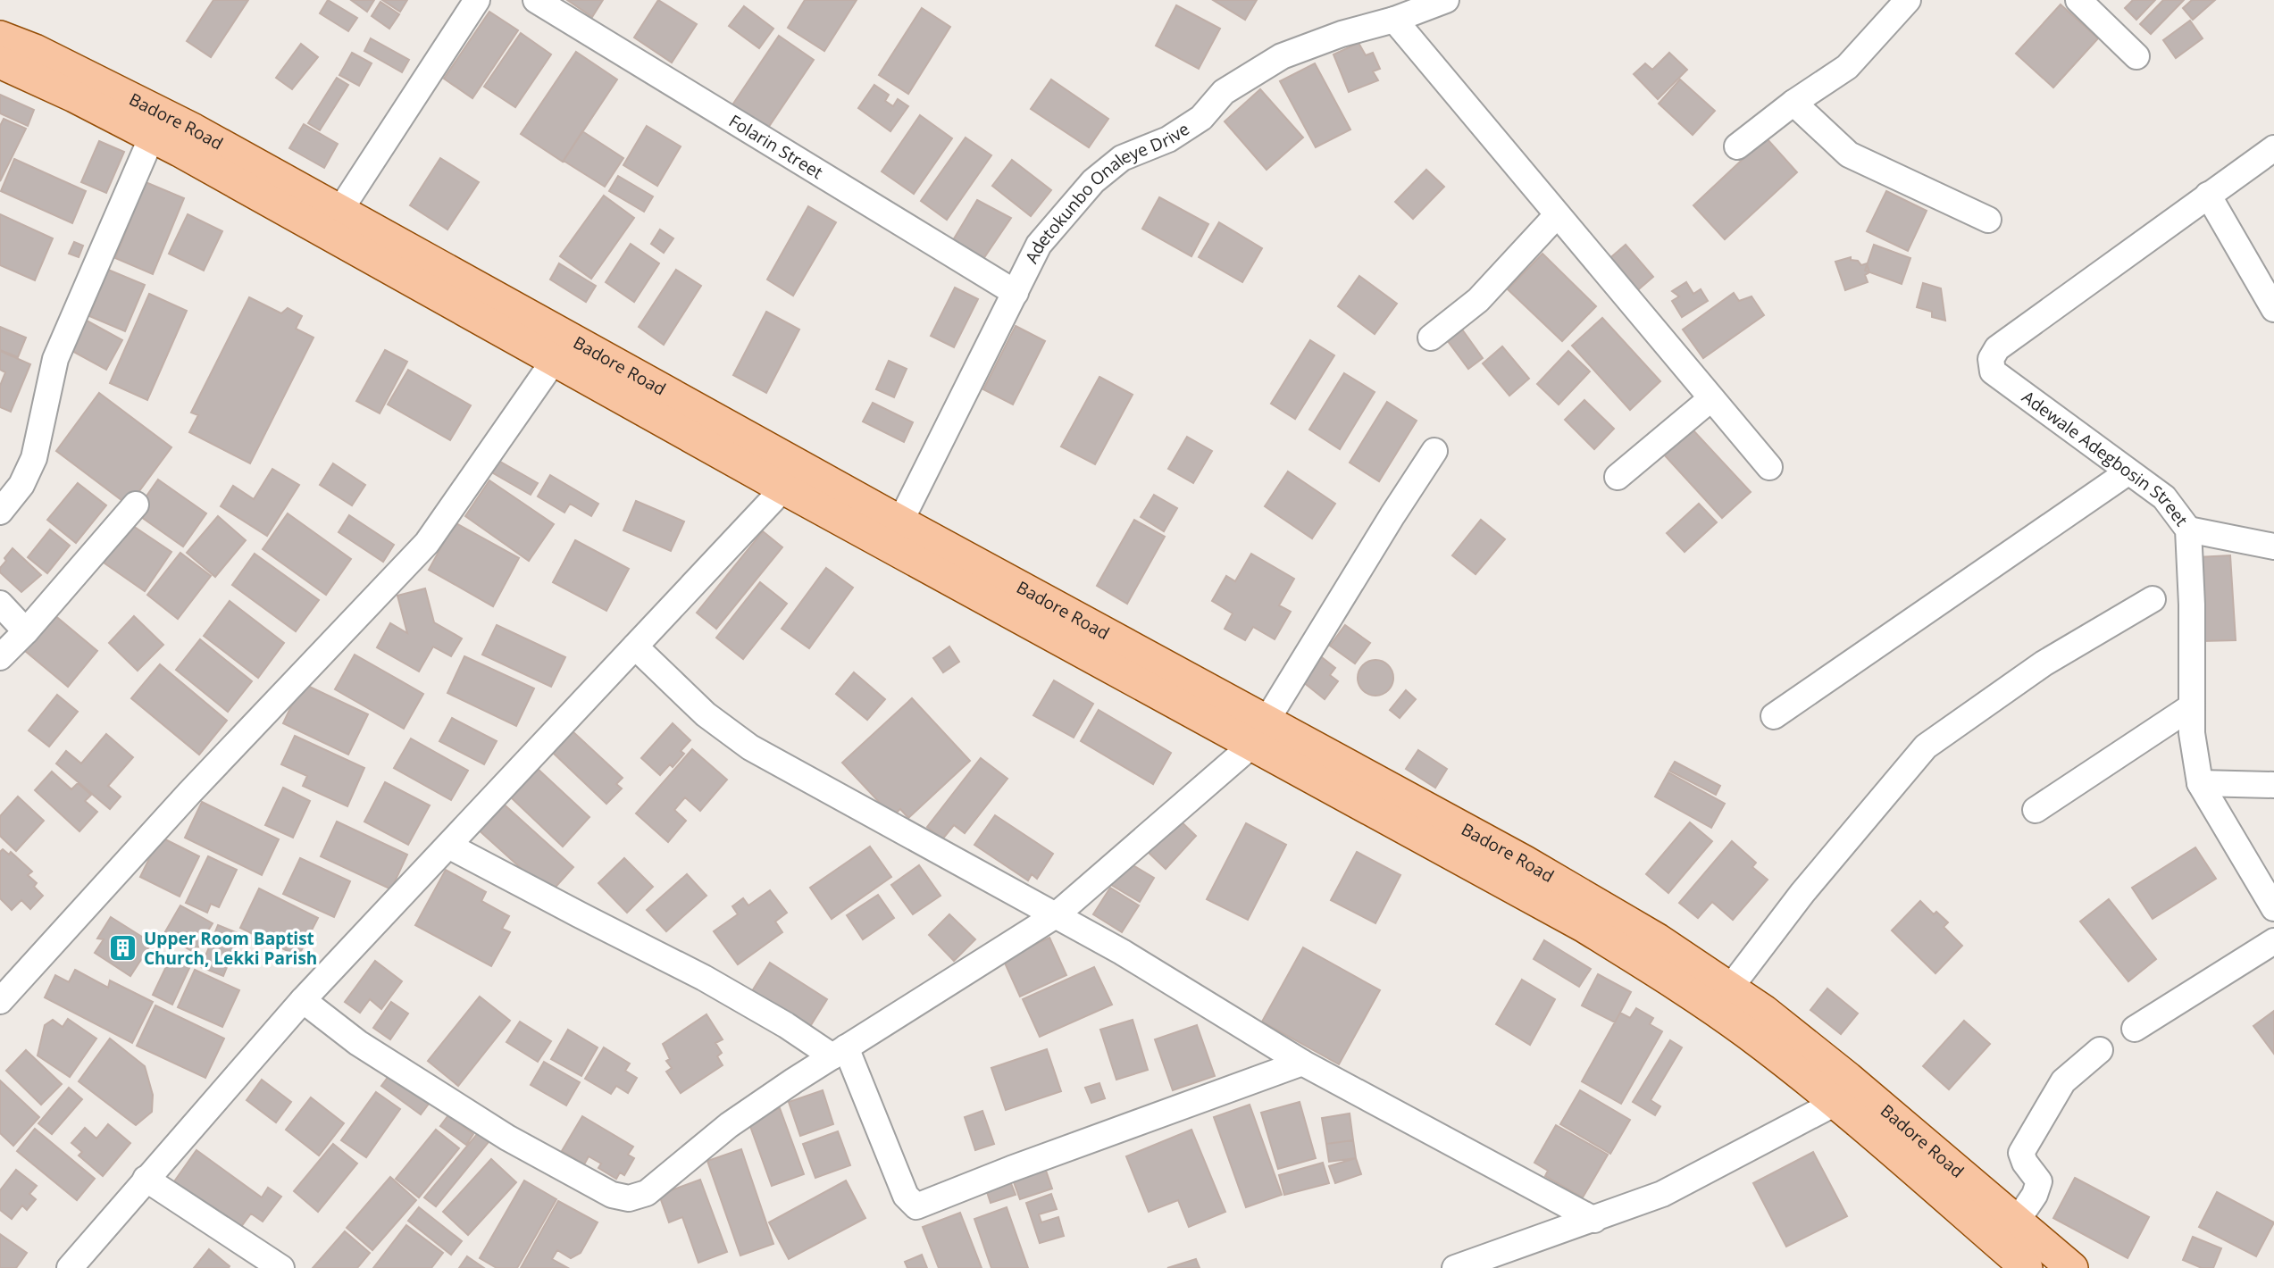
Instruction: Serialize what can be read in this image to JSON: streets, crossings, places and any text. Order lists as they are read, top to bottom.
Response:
{
  "streets": {
    "main road": ["Badore Road"],
    "street": ["Folarin Street", "Adetokunbo Onaleye Drive", "Adewale Adegbosin Street"]
  },
  "crossings": [
    ["Badore Road", "Adetokunbo Onaleye Drive"],
    ["Folarin Street", "Adetokunbo Onaleye Drive"]
  ],
  "places": {
    "building": ["Upper Room Baptist Church, Lekki Parish"]
  }
}
